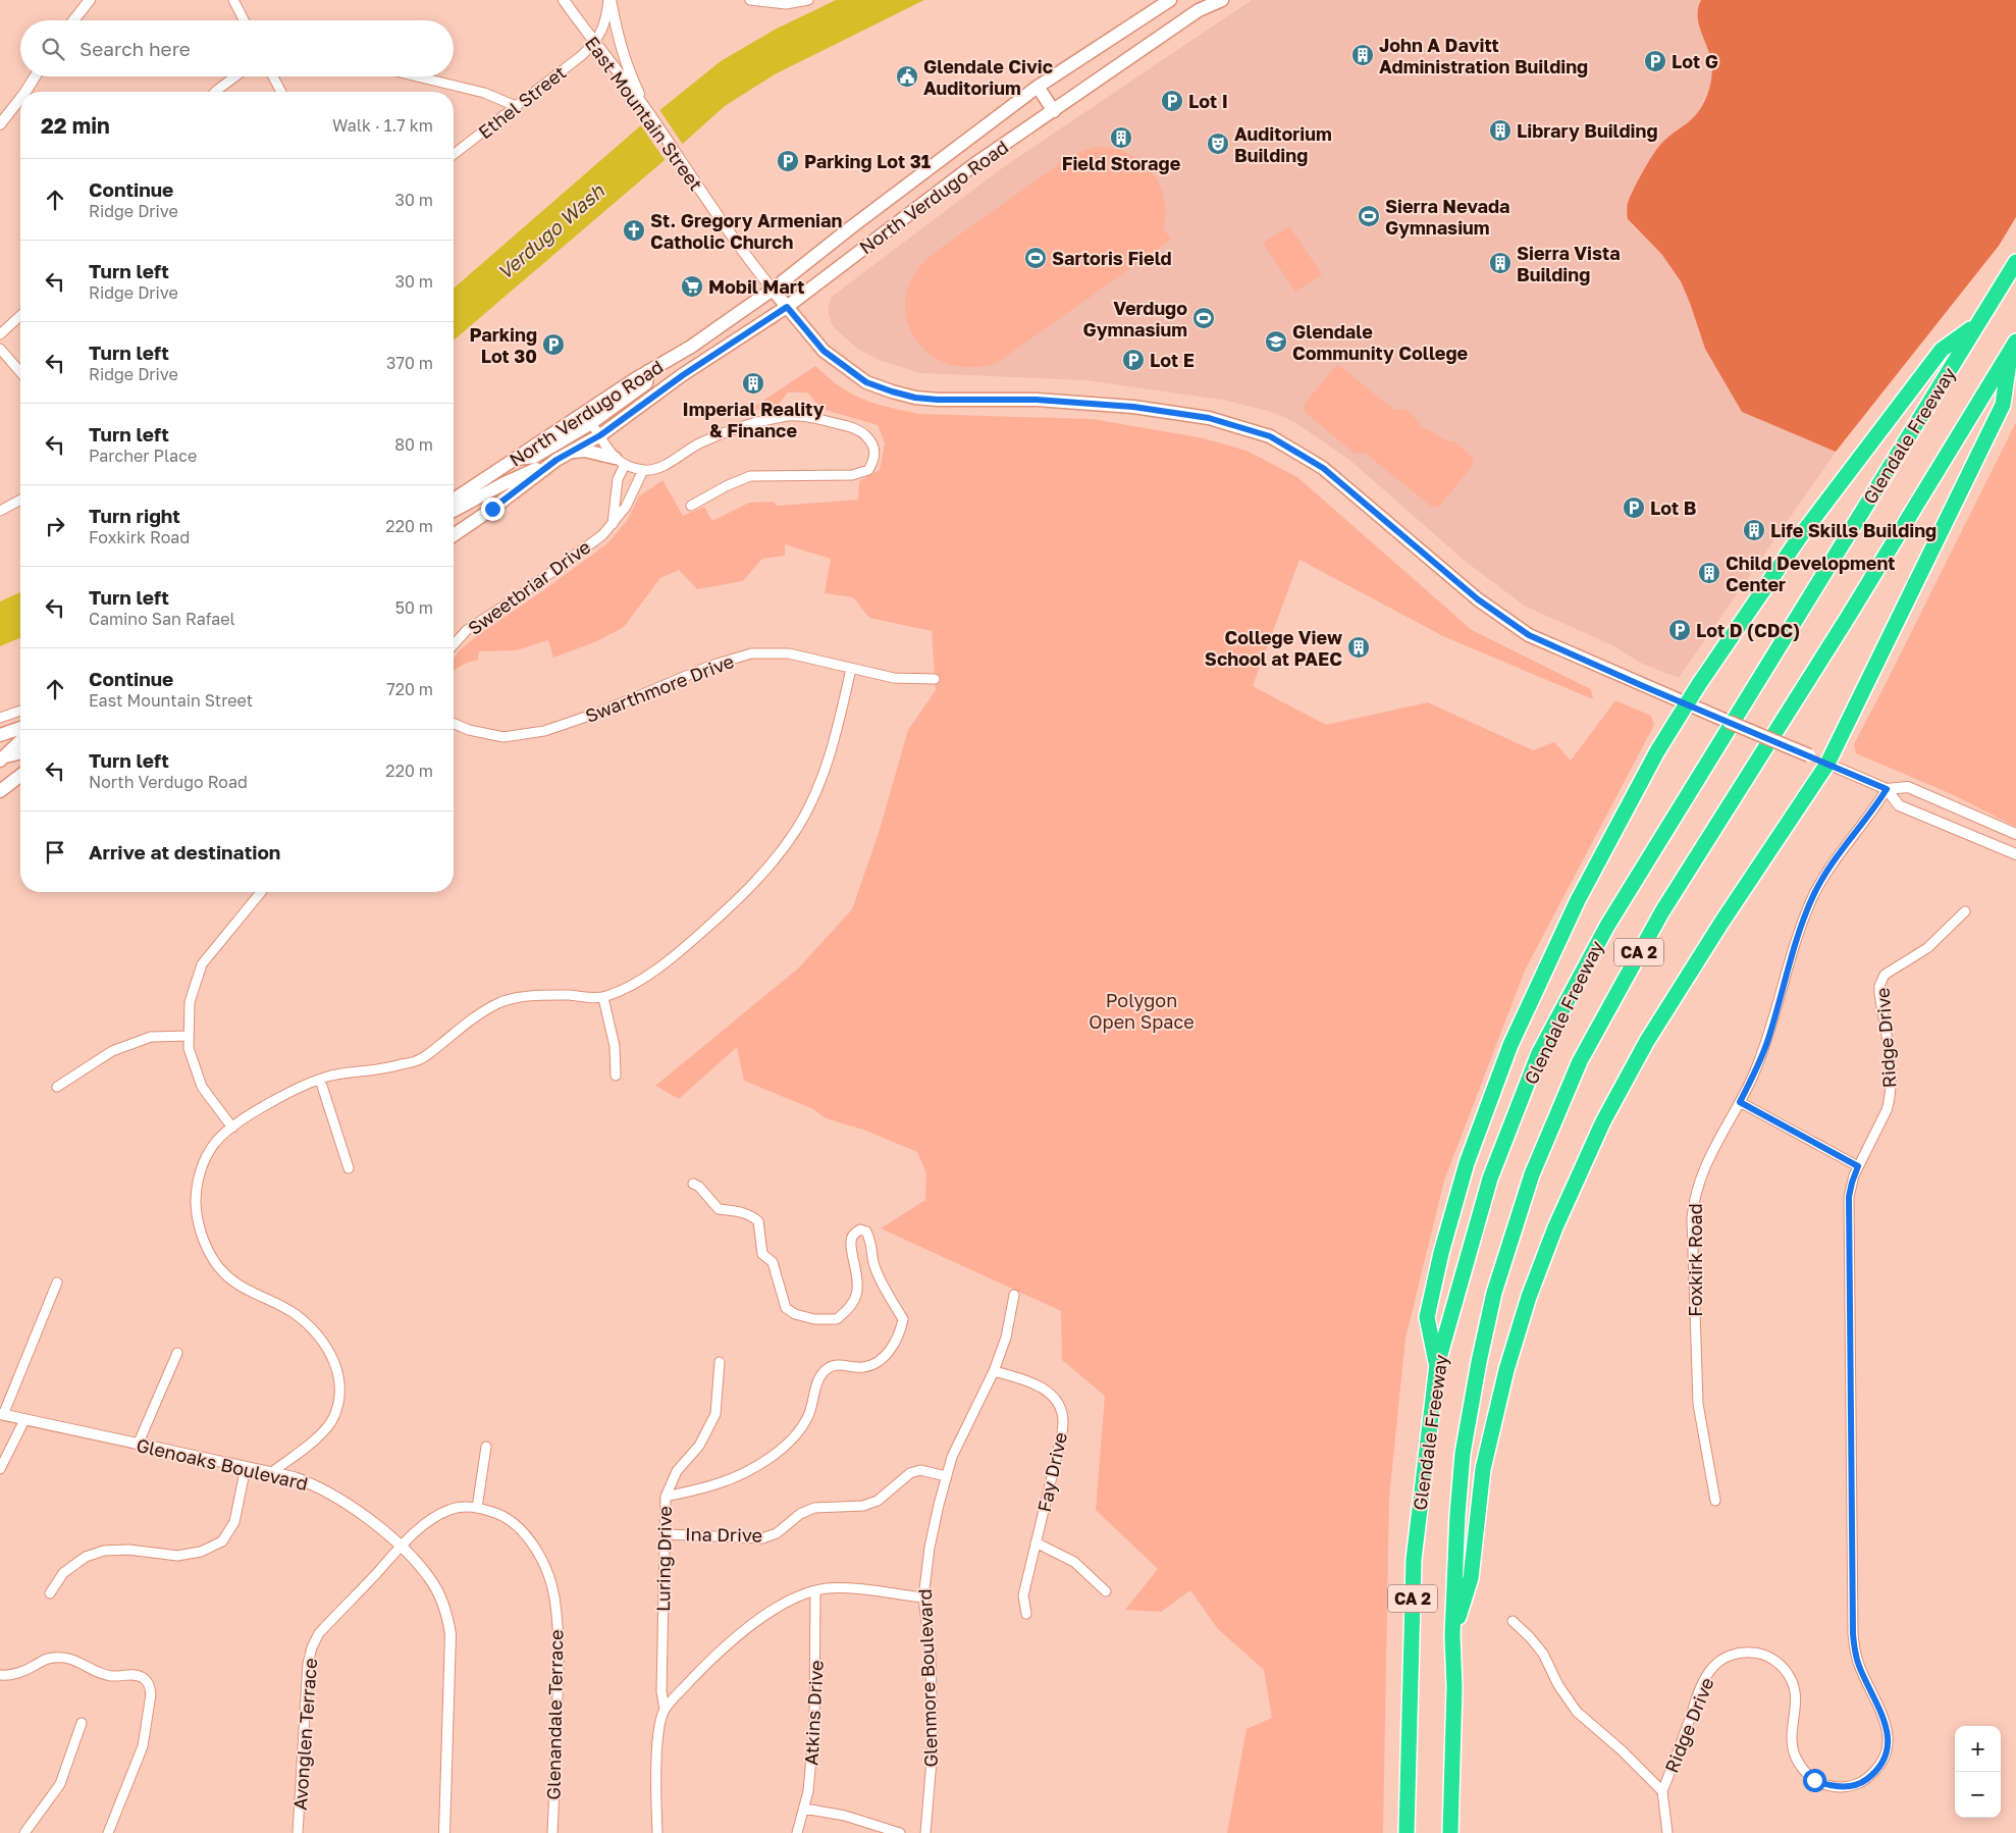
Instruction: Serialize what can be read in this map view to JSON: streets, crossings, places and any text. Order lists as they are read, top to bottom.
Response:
{
  "streets": {
    "highway": ["Glendale Freeway", "CA 2"],
    "main road": ["East Mountain Street", "North Verdugo Road"],
    "street": [
      "Ethel Street",
      "Sweetbriar Drive",
      "Swarthmore Drive",
      "Ridge Drive",
      "Foxkirk Road",
      "Glenoaks Boulevard",
      "Fay Drive",
      "Ina Drive",
      "Luring Drive",
      "Glenmore Boulevard",
      "Atkins Drive",
      "Glenandale Terrace",
      "Avonglen Terrace"
    ]
  },
  "crossings": [
    ["Ethel Street", "East Mountain Street"],
    ["East Mountain Street", "North Verdugo Road"],
    ["Glenoaks Boulevard", "Glenandale Terrace"],
    ["Glenoaks Boulevard", "Avonglen Terrace"],
    ["Fay Drive", "Glenmore Boulevard"],
    ["Ina Drive", "Luring Drive"],
    ["Ina Drive", "Glenmore Boulevard"],
    ["Glenandale Terrace", "Avonglen Terrace"]
  ],
  "water": ["Verdugo Wash"],
  "parks": ["Polygon Open Space"],
  "places": {
    "building": [
      "John A Davitt Administration Building",
      "Library Building",
      "Field Storage",
      "Sierra Vista Building",
      "Imperial Reality & Finance",
      "Life Skills Building",
      "Child Development Center",
      "College View School at PAEC"
    ],
    "parking": [
      "Lot G",
      "Lot I",
      "Parking Lot 31",
      "Parking Lot 30",
      "Lot E",
      "Lot B",
      "Lot D (CDC)"
    ],
    "public building": ["Glendale Civic Auditorium"],
    "theatre": ["Auditorium Building"],
    "sports": ["Sierra Nevada Gymnasium", "Sartoris Field", "Verdugo Gymnasium"],
    "church": ["St. Gregory Armenian Catholic Church"],
    "supermarket": ["Mobil Mart"],
    "school or university": ["Glendale Community College"]
  },
  "page": {
    "search": "Search here",
    "heading": ["22 min", "Walk · 1.7 km"],
    "list": [
      ["Continue", "Ridge Drive", "30 m"],
      ["Turn left", "Ridge Drive", "30 m"],
      ["Turn left", "Ridge Drive", "370 m"],
      ["Turn left", "Parcher Place", "80 m"],
      ["Turn right", "Foxkirk Road", "220 m"],
      ["Turn left", "Camino San Rafael", "50 m"],
      ["Continue", "East Mountain Street", "720 m"],
      ["Turn left", "North Verdugo Road", "220 m"],
      "Arrive at destination"
    ],
    "map_buttons": ["+", "−"]
  }
}
